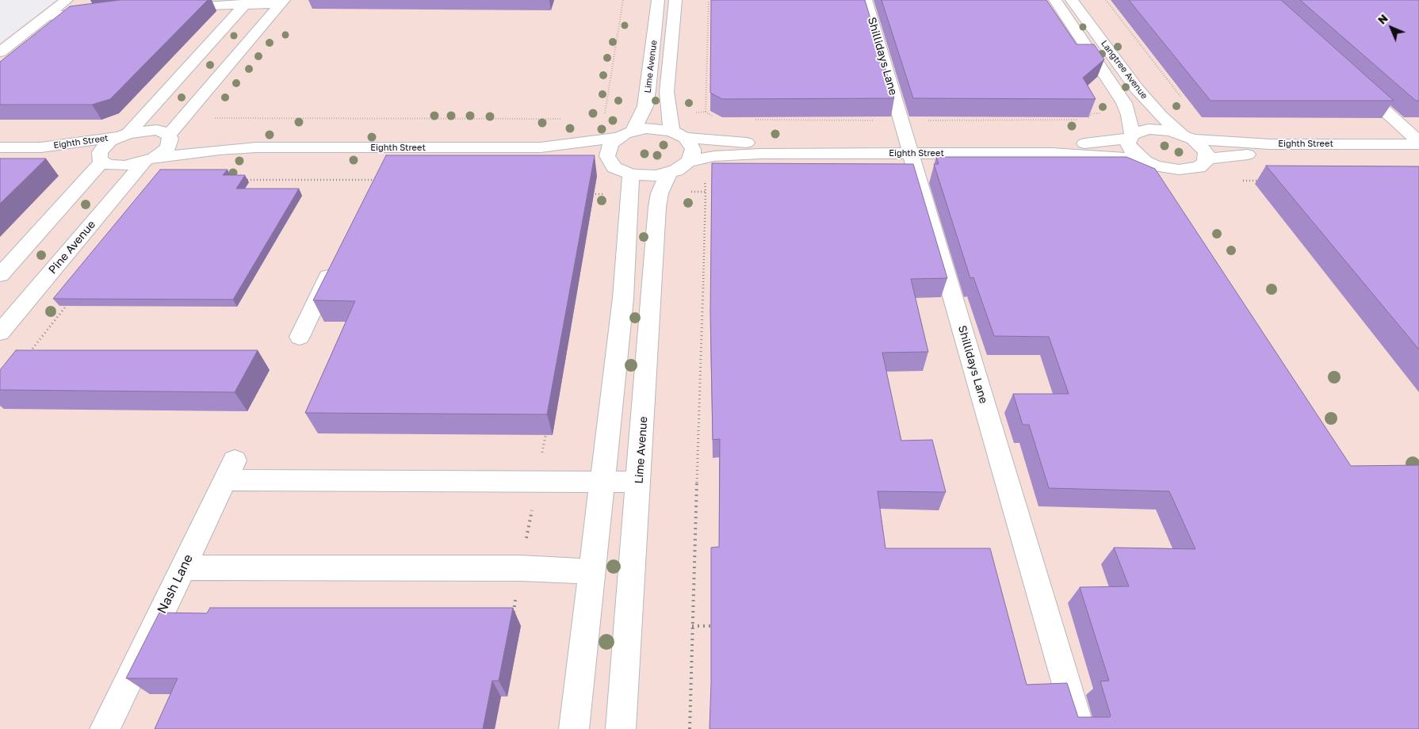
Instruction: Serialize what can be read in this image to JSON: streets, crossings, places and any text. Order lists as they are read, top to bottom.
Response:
{
  "streets": {
    "street": [
      "Shillidays Lane",
      "Lime Avenue",
      "Langtree Avenue",
      "Eighth Street",
      "Pine Avenue",
      "Nash Lane"
    ]
  },
  "crossings": [
    ["Shillidays Lane", "Eighth Street"],
    ["Lime Avenue", "Eighth Street"],
    ["Langtree Avenue", "Eighth Street"],
    ["Eighth Street", "Pine Avenue"]
  ],
  "north": "top left"
}
